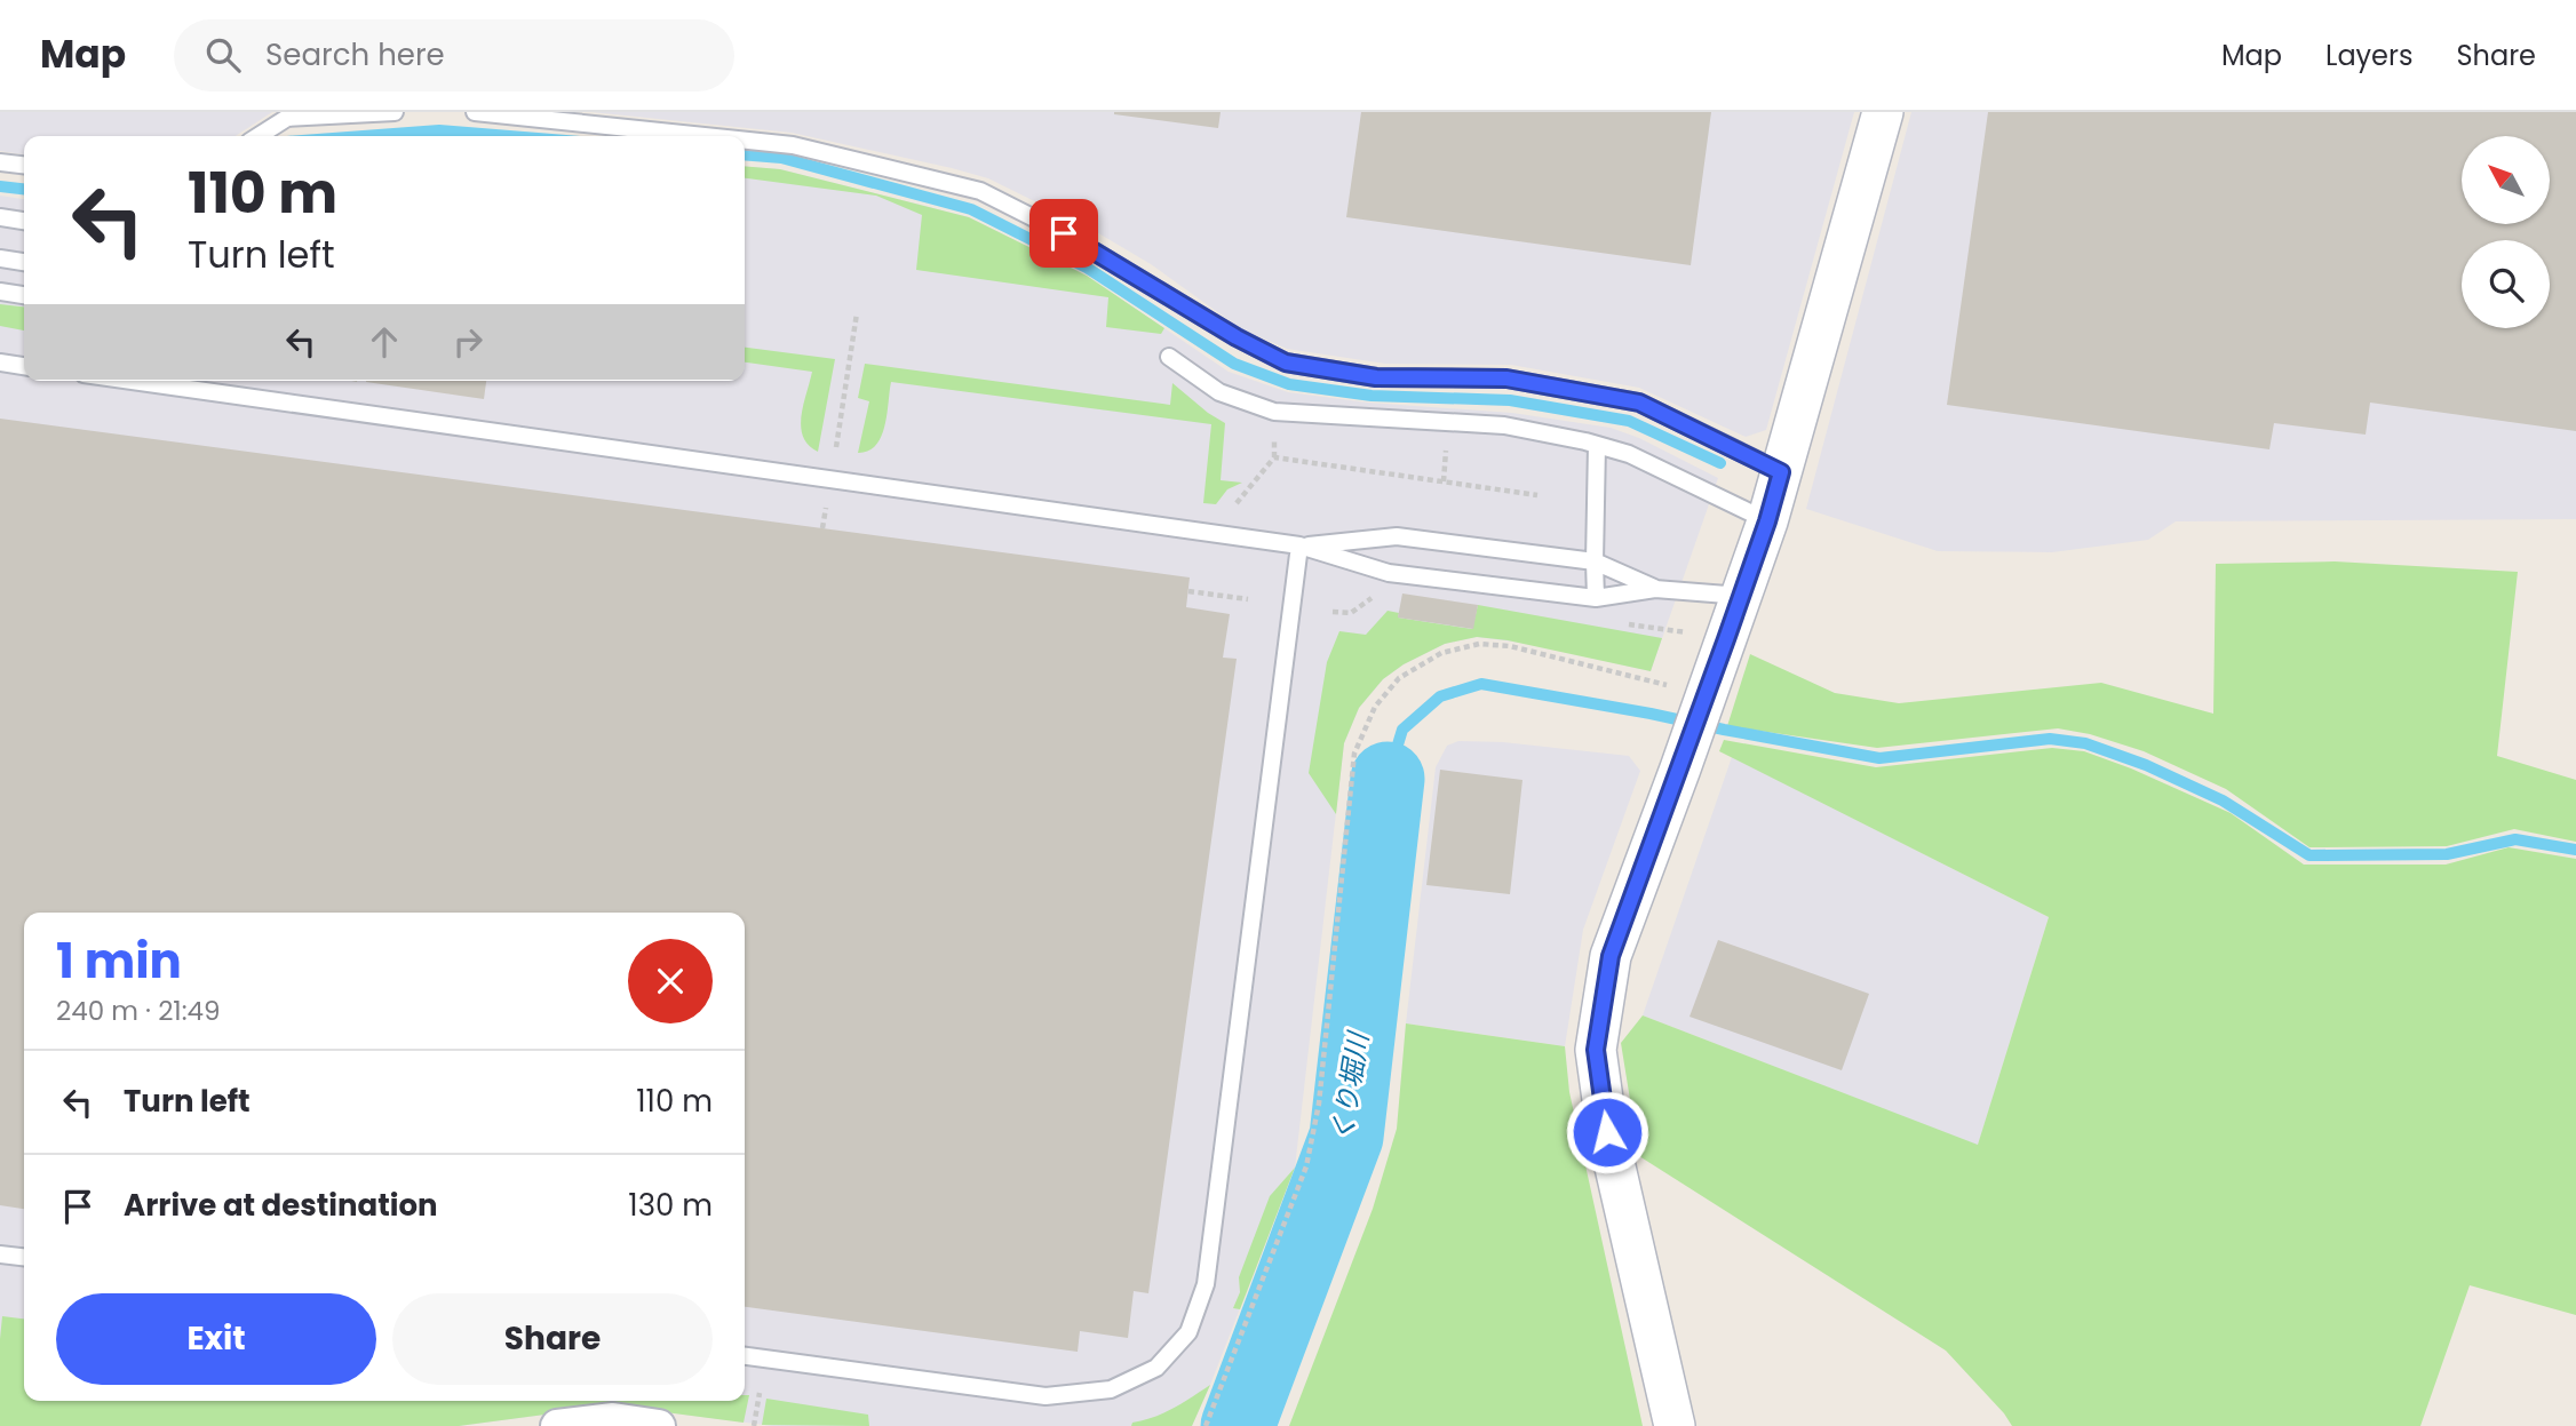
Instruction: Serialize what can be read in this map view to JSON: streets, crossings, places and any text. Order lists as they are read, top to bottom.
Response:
{
  "water": ["くり堀川"],
  "north": "top left",
  "page": {
    "header": "Map",
    "search": "Search here",
    "nav": ["Map", "Layers", "Share"],
    "turn": ["110 m", "Turn left"],
    "heading": ["1 min", "240 m · 21:49"],
    "list": [
      {
        "name": "Turn left",
        "value": "110 m"
      },
      {
        "name": "Arrive at destination",
        "value": "130 m"
      }
    ],
    "buttons": ["Exit", "Share"]
  }
}
